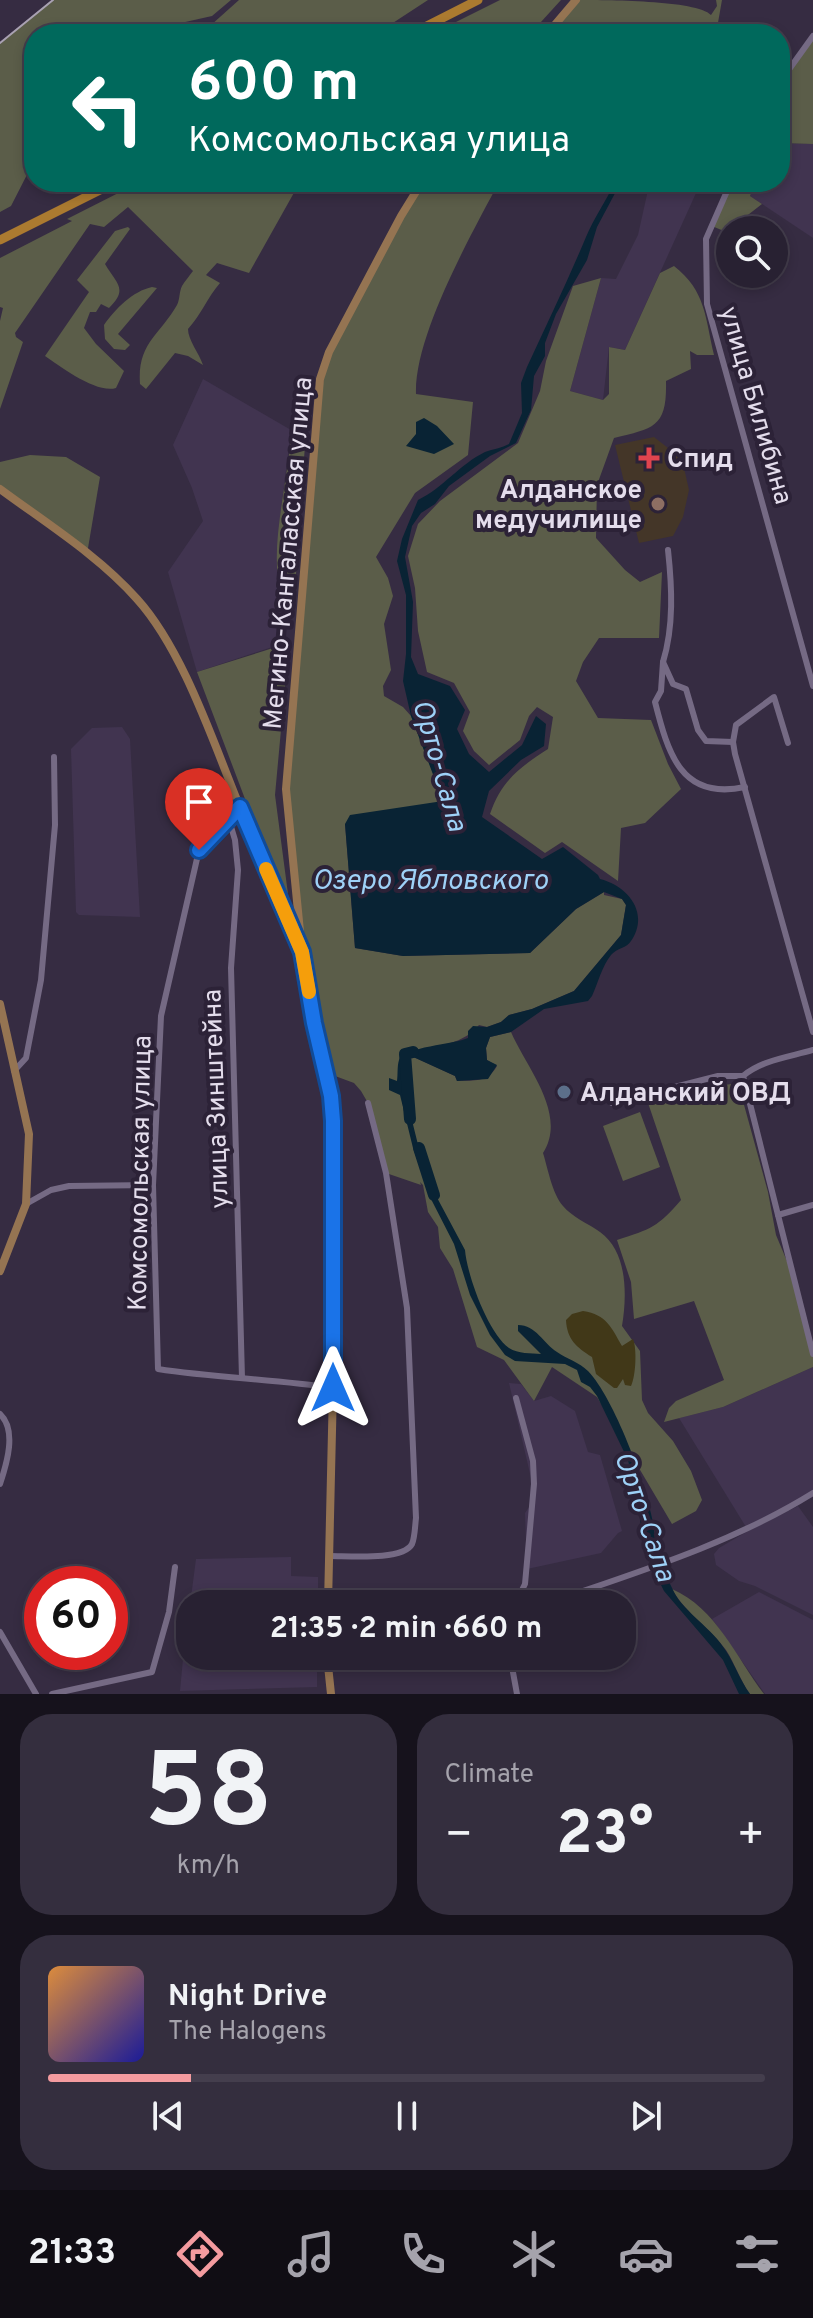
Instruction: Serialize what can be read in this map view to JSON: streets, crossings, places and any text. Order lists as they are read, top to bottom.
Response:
{
  "streets": {
    "main road": ["Мегино-Кангаласская улица"],
    "street": ["улица Билибина", "улица Зинштейна", "Комсомольская улица"]
  },
  "crossings": [
    ["Мегино-Кангаласская улица", "Комсомольская улица"],
    ["улица Зинштейна", "Комсомольская улица"]
  ],
  "water": ["Орто-Сала", "Озеро Ябловского"],
  "places": {
    "health": ["Спид"],
    "other": ["Алданское медучилище", "Алданский ОВД"]
  },
  "page": {
    "turn": ["600 m", "Комсомольская улица"],
    "limit": "60",
    "trip": "21:35 · 2 min · 660 m",
    "tile": [
      ["58", "km/h"],
      "Climate"
    ],
    "heat": ["−", "23°", "+"],
    "song": ["Night Drive", "The Halogens"],
    "tabs": "21:33"
  }
}
